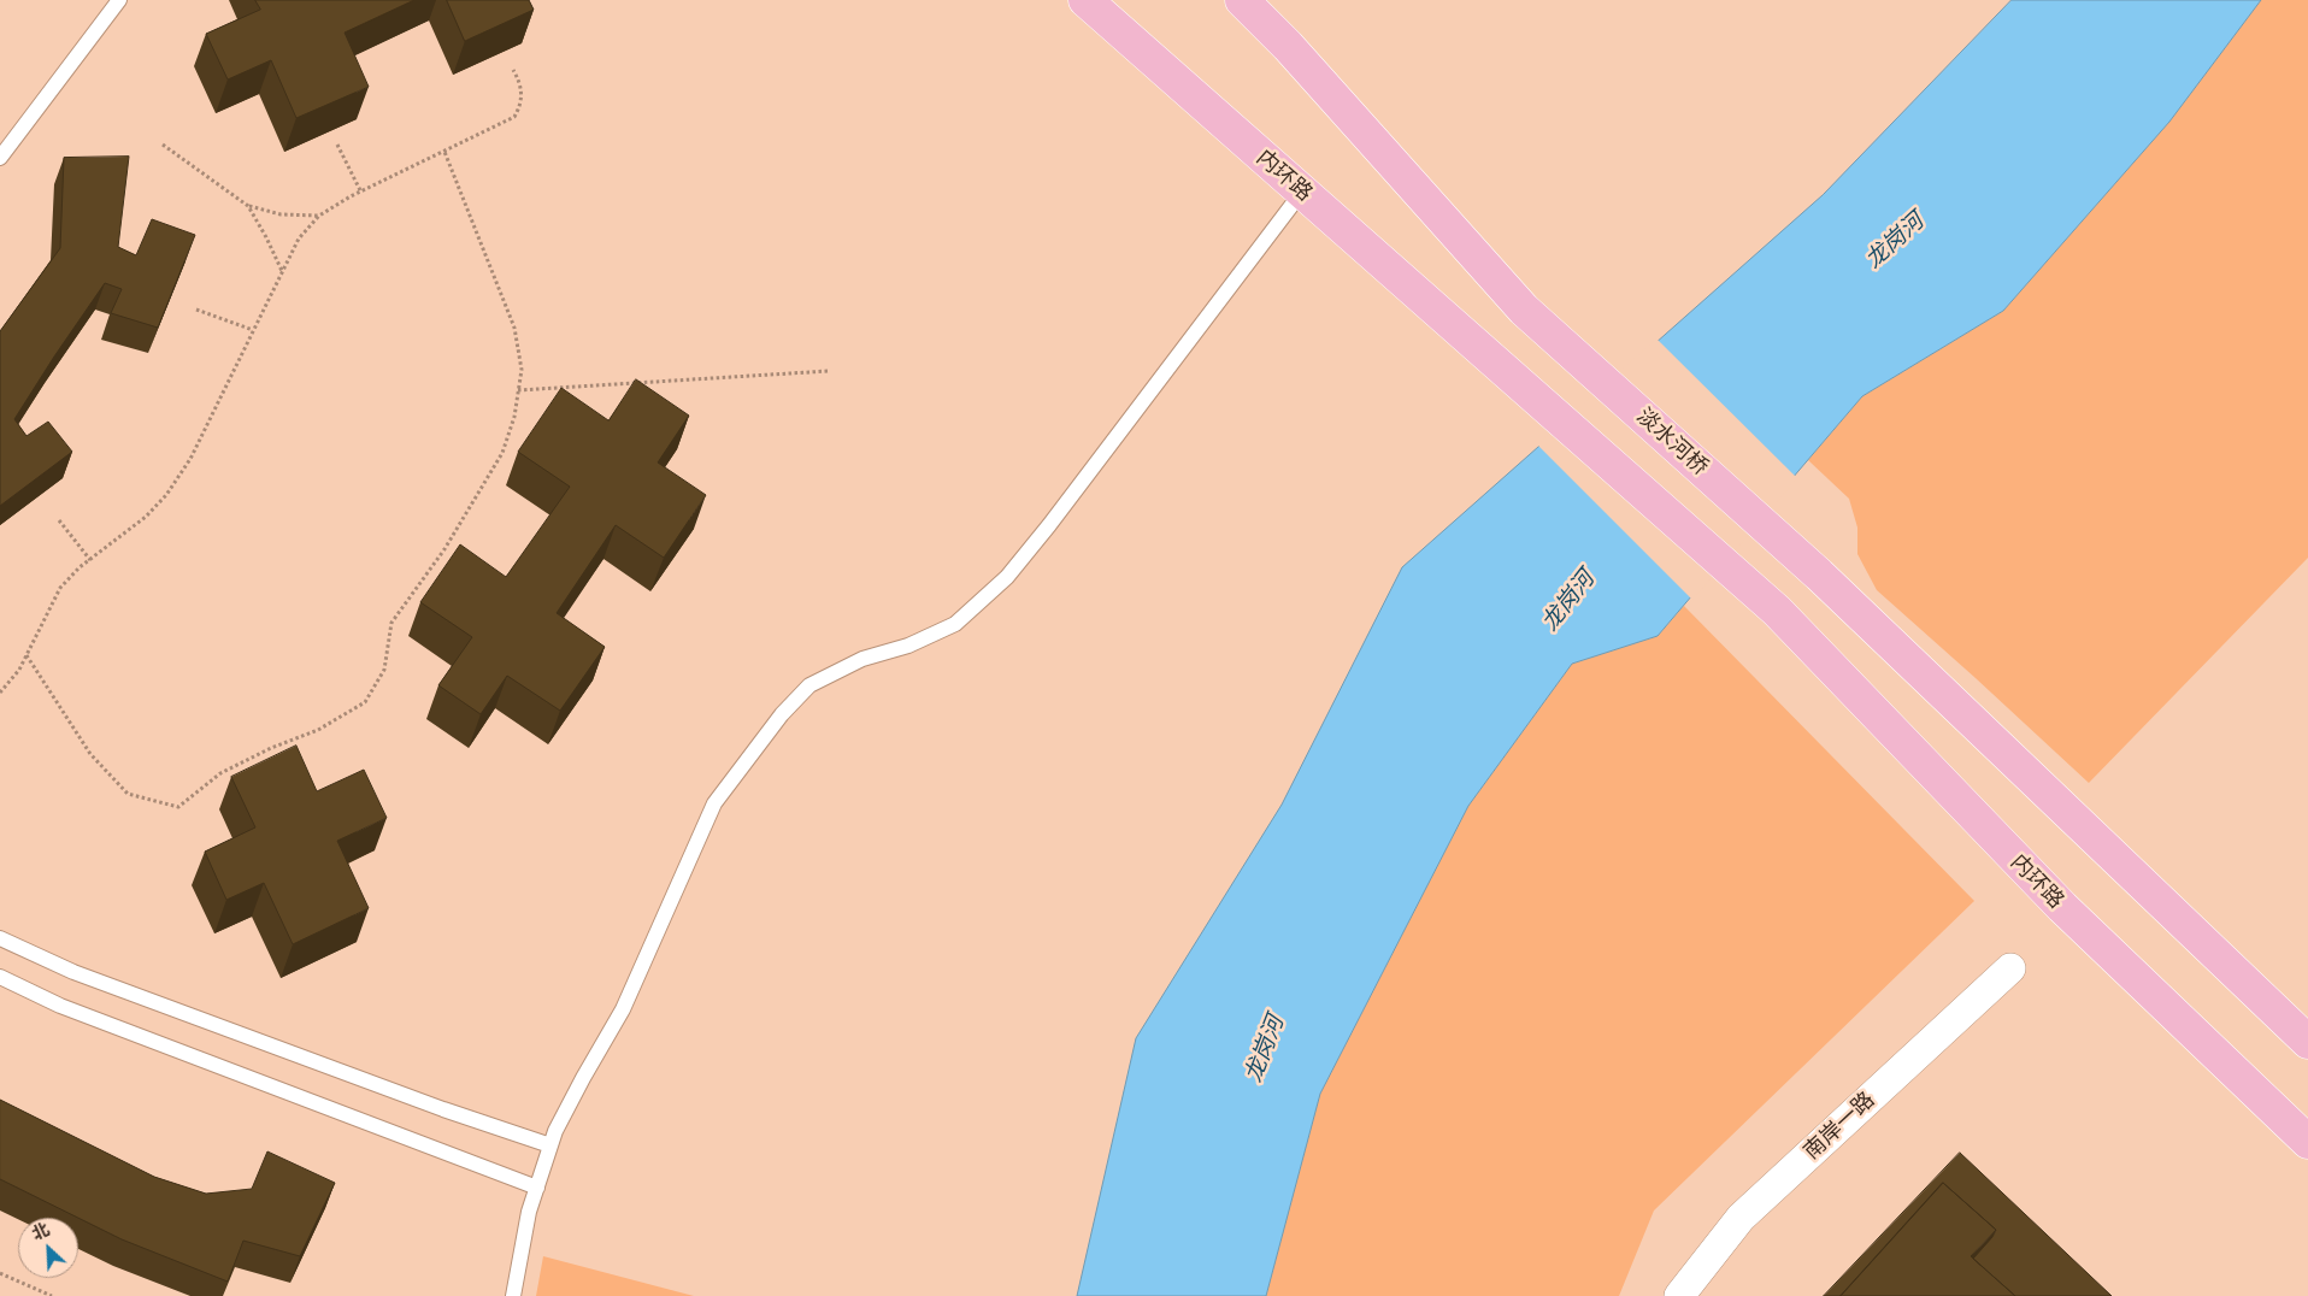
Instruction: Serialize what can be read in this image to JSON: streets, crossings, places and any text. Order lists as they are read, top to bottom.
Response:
{
  "streets": {
    "main road": ["内环路", "淡水河桥"],
    "street": ["南岸一路"]
  },
  "water": ["龙岗河"],
  "north": "top left"
}
